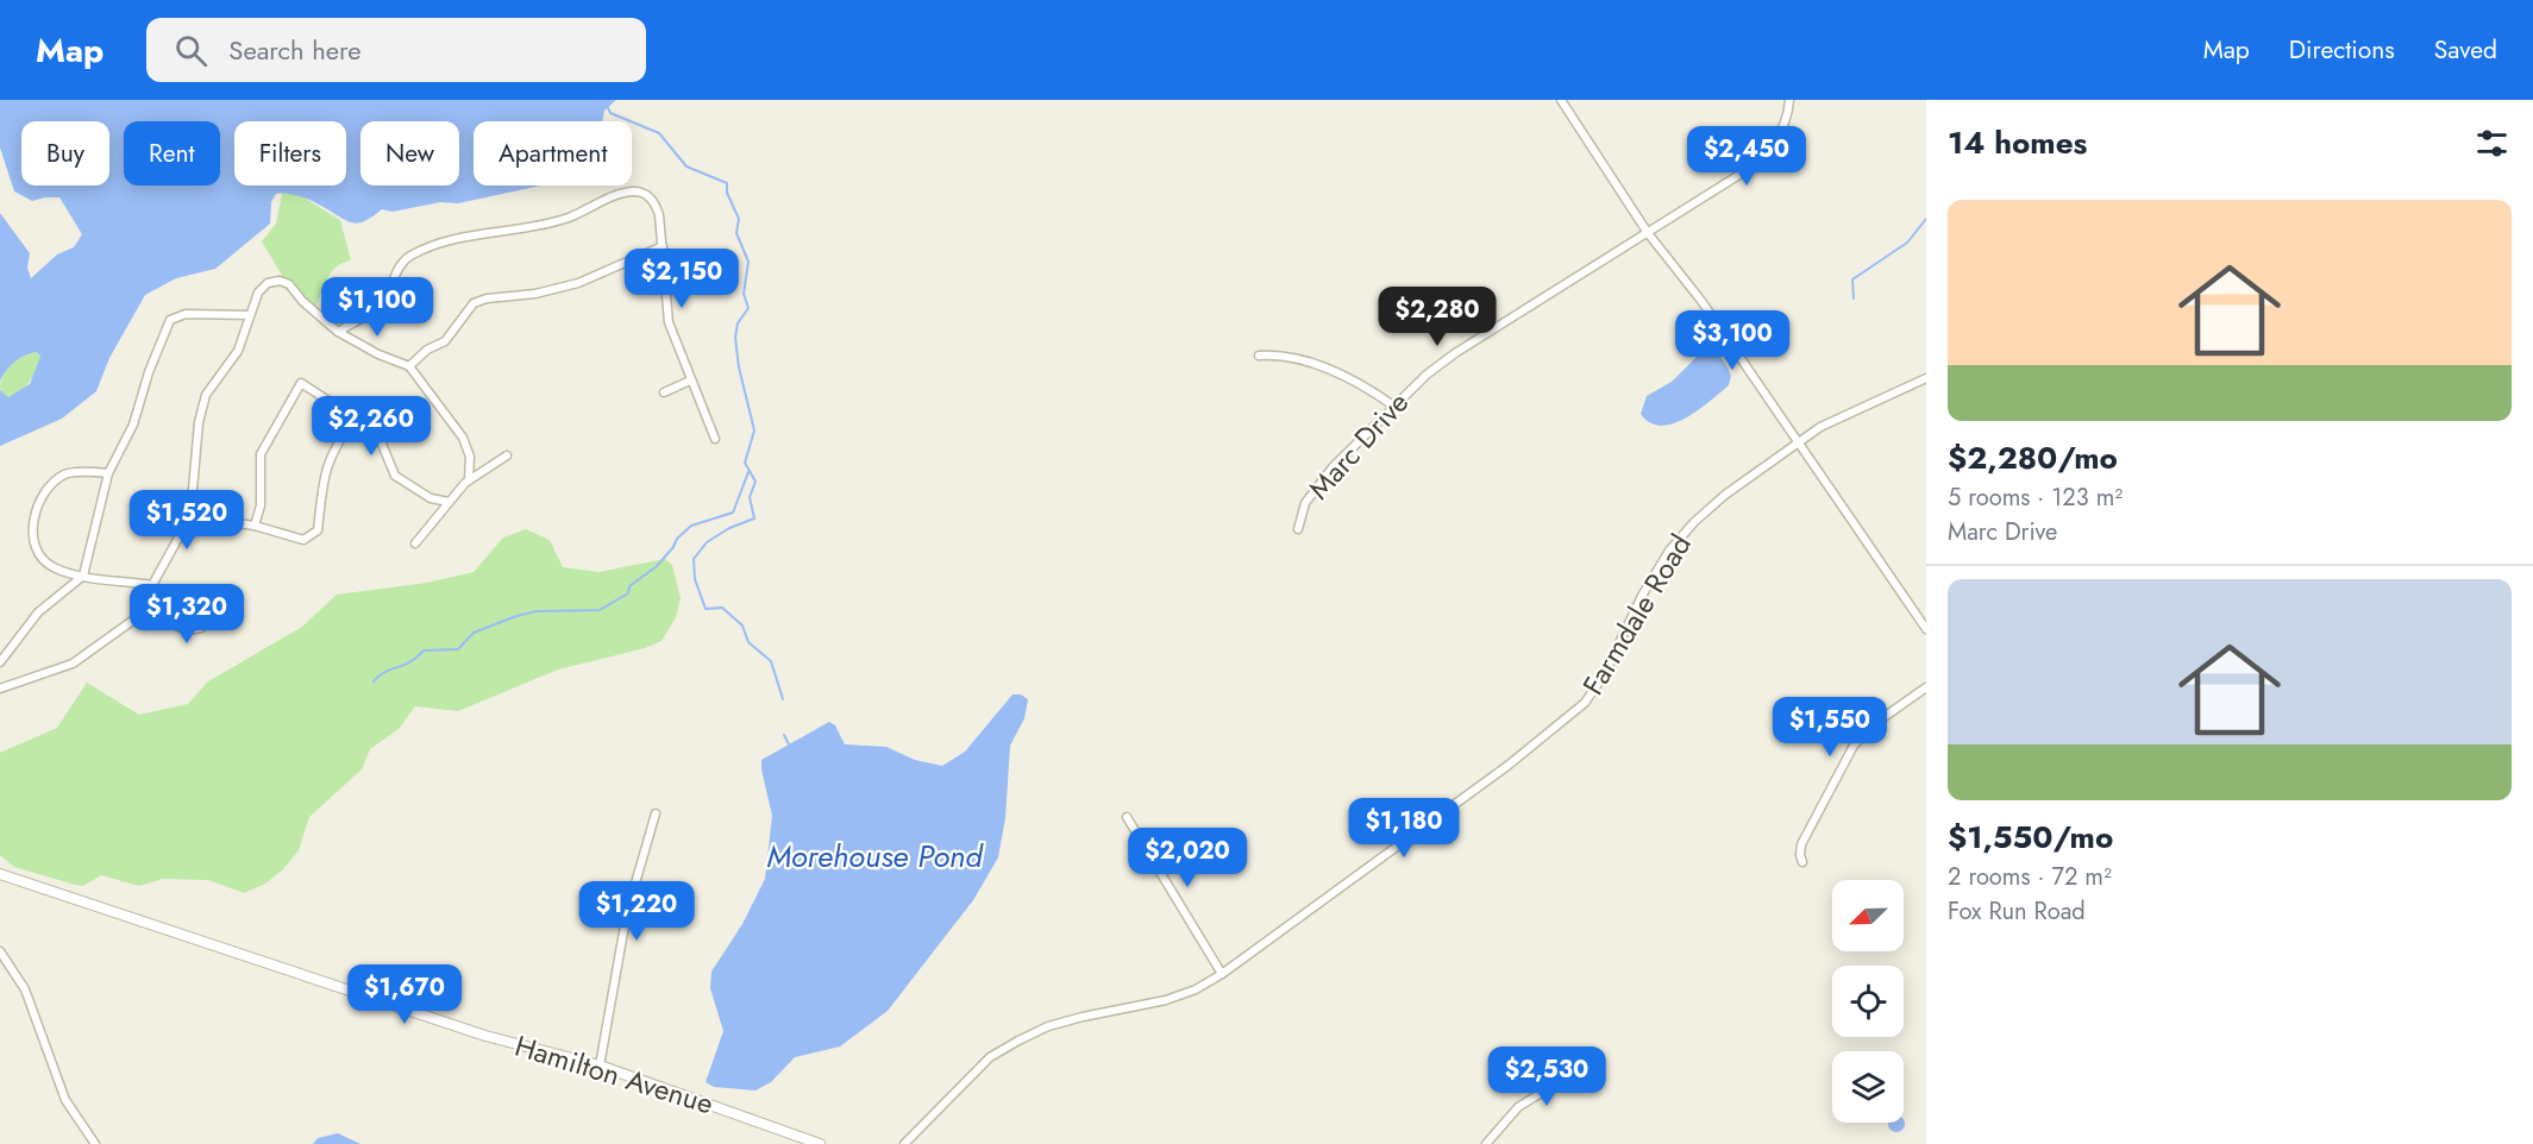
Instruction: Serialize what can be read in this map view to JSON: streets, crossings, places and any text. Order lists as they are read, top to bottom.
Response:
{
  "streets": {
    "street": ["Marc Drive", "Farmdale Road", "Hamilton Avenue"]
  },
  "water": ["Morehouse Pond"],
  "north": "bottom left",
  "page": {
    "header": "Map",
    "search": "Search here",
    "nav": ["Map", "Directions", "Saved"],
    "heading": "14 homes",
    "chip": [
      "Buy",
      "Rent",
      "Filters",
      "New",
      "Apartment"
    ],
    "price": [
      "$2,450",
      "$2,150",
      "$1,100",
      "$2,280",
      "$3,100",
      "$2,260",
      "$1,520",
      "$1,320",
      "$1,550",
      "$1,180",
      "$2,020",
      "$1,220",
      "$1,670",
      "$2,530"
    ],
    "list": [
      {
        "name": "$2,280/mo",
        "note": "5 rooms · 123 m² · Marc Drive"
      },
      {
        "name": "$1,550/mo",
        "note": "2 rooms · 72 m² · Fox Run Road"
      }
    ]
  }
}
